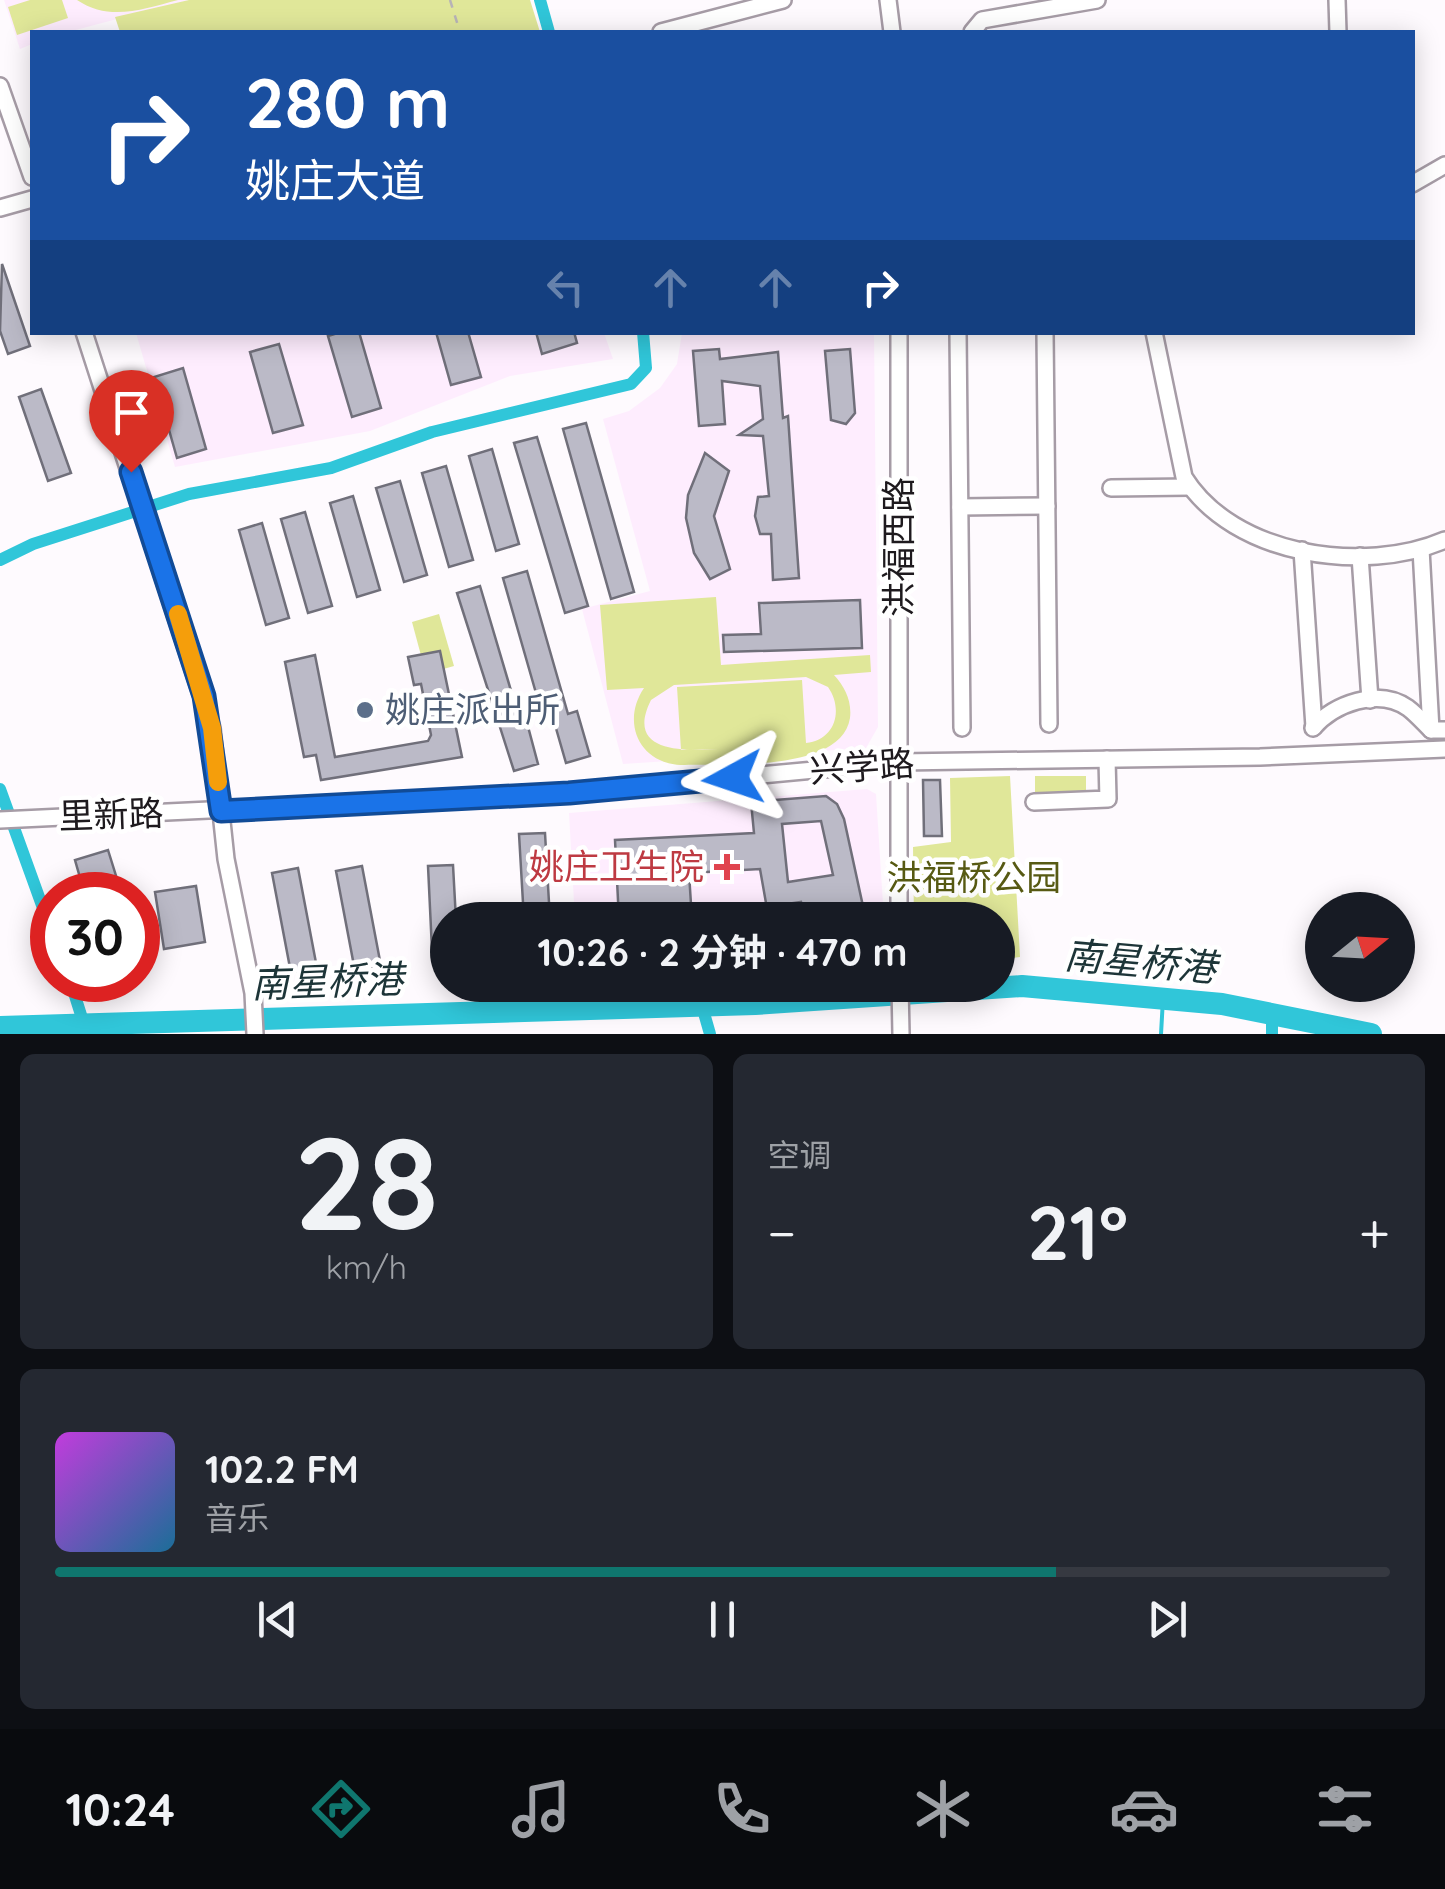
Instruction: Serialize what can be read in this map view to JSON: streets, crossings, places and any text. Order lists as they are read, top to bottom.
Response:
{
  "streets": {
    "street": ["洪福西路", "兴学路", "里新路"]
  },
  "crossings": [
    ["洪福西路", "兴学路"],
    ["兴学路", "里新路"]
  ],
  "water": ["南星桥港"],
  "parks": ["洪福桥公园"],
  "places": {
    "other": ["姚庄派出所"],
    "health": ["姚庄卫生院"]
  },
  "north": "right",
  "page": {
    "turn": ["280 m", "姚庄大道"],
    "limit": "30",
    "trip": "10:26 · 2 分钟 · 470 m",
    "tile": [
      ["28", "km/h"],
      "空调"
    ],
    "heat": ["−", "21°", "+"],
    "song": ["102.2 FM", "音乐"],
    "tabs": "10:24"
  }
}
